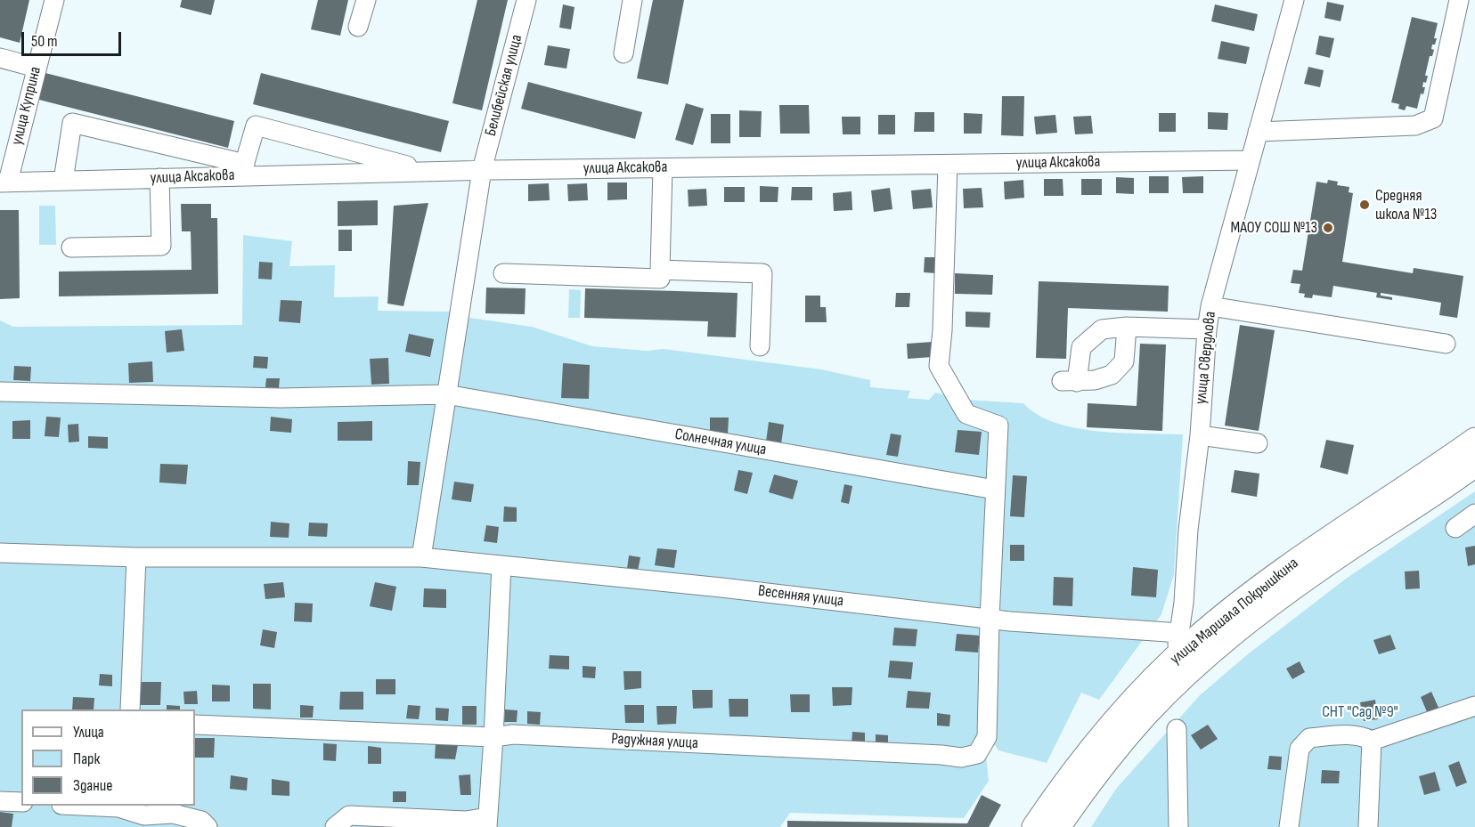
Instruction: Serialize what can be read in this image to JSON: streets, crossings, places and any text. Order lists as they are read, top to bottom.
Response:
{
  "streets": {
    "main road": ["улица Маршала Покрышкина"],
    "street": [
      "Белибейская улица",
      "улица Куприна",
      "улица Аксакова",
      "улица Свердлова",
      "Солнечная улица",
      "Весенняя улица",
      "Радужная улица"
    ]
  },
  "crossings": [
    ["Белибейская улица", "улица Аксакова"],
    ["Белибейская улица", "Солнечная улица"],
    ["Белибейская улица", "Весенняя улица"],
    ["улица Куприна", "улица Аксакова"],
    ["улица Аксакова", "улица Свердлова"],
    ["улица Аксакова", "Радужная улица"],
    ["улица Свердлова", "Весенняя улица"],
    ["улица Свердлова", "улица Маршала Покрышкина"],
    ["Солнечная улица", "Радужная улица"],
    ["Весенняя улица", "Радужная улица"]
  ],
  "parks": ["СНТ \"Сад №9\""],
  "places": ["Средняя школа №13", "МАОУ СОШ №13"],
  "legend": ["Улица", "Парк", "Здание"],
  "scale_bar": "50 m"
}
